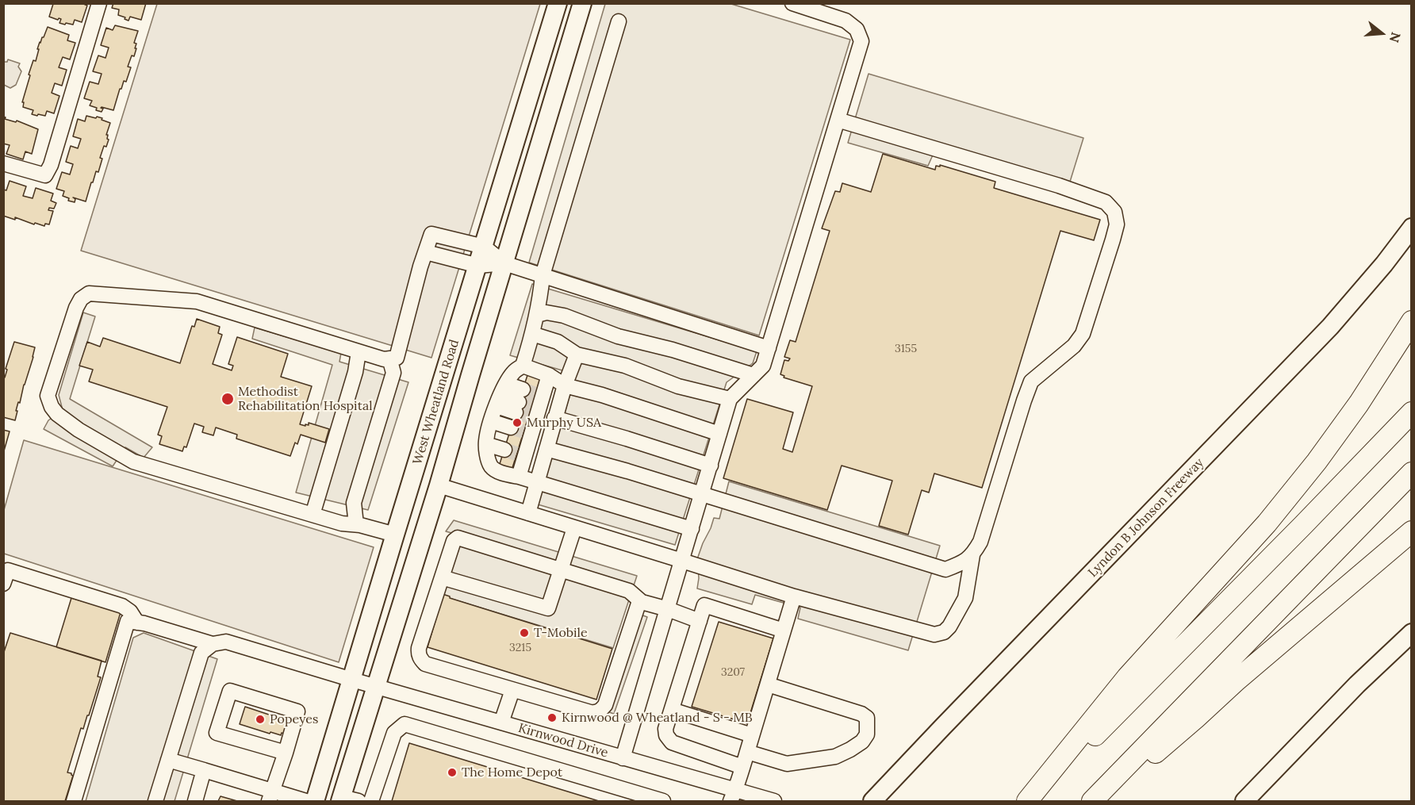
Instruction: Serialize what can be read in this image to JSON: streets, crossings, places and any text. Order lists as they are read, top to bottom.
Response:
{
  "streets": {
    "main road": ["West Wheatland Road", "Lyndon B Johnson Freeway"],
    "street": ["Kirnwood Drive"]
  },
  "crossings": [
    ["West Wheatland Road", "Kirnwood Drive"]
  ],
  "places": [
    "Methodist Rehabilitation Hospital",
    "Murphy USA",
    "T-Mobile",
    "Kirnwood @ Wheatland - S - MB",
    "Popeyes",
    "The Home Depot"
  ],
  "house_numbers": ["3155", "3215", "3207"],
  "north": "right"
}
